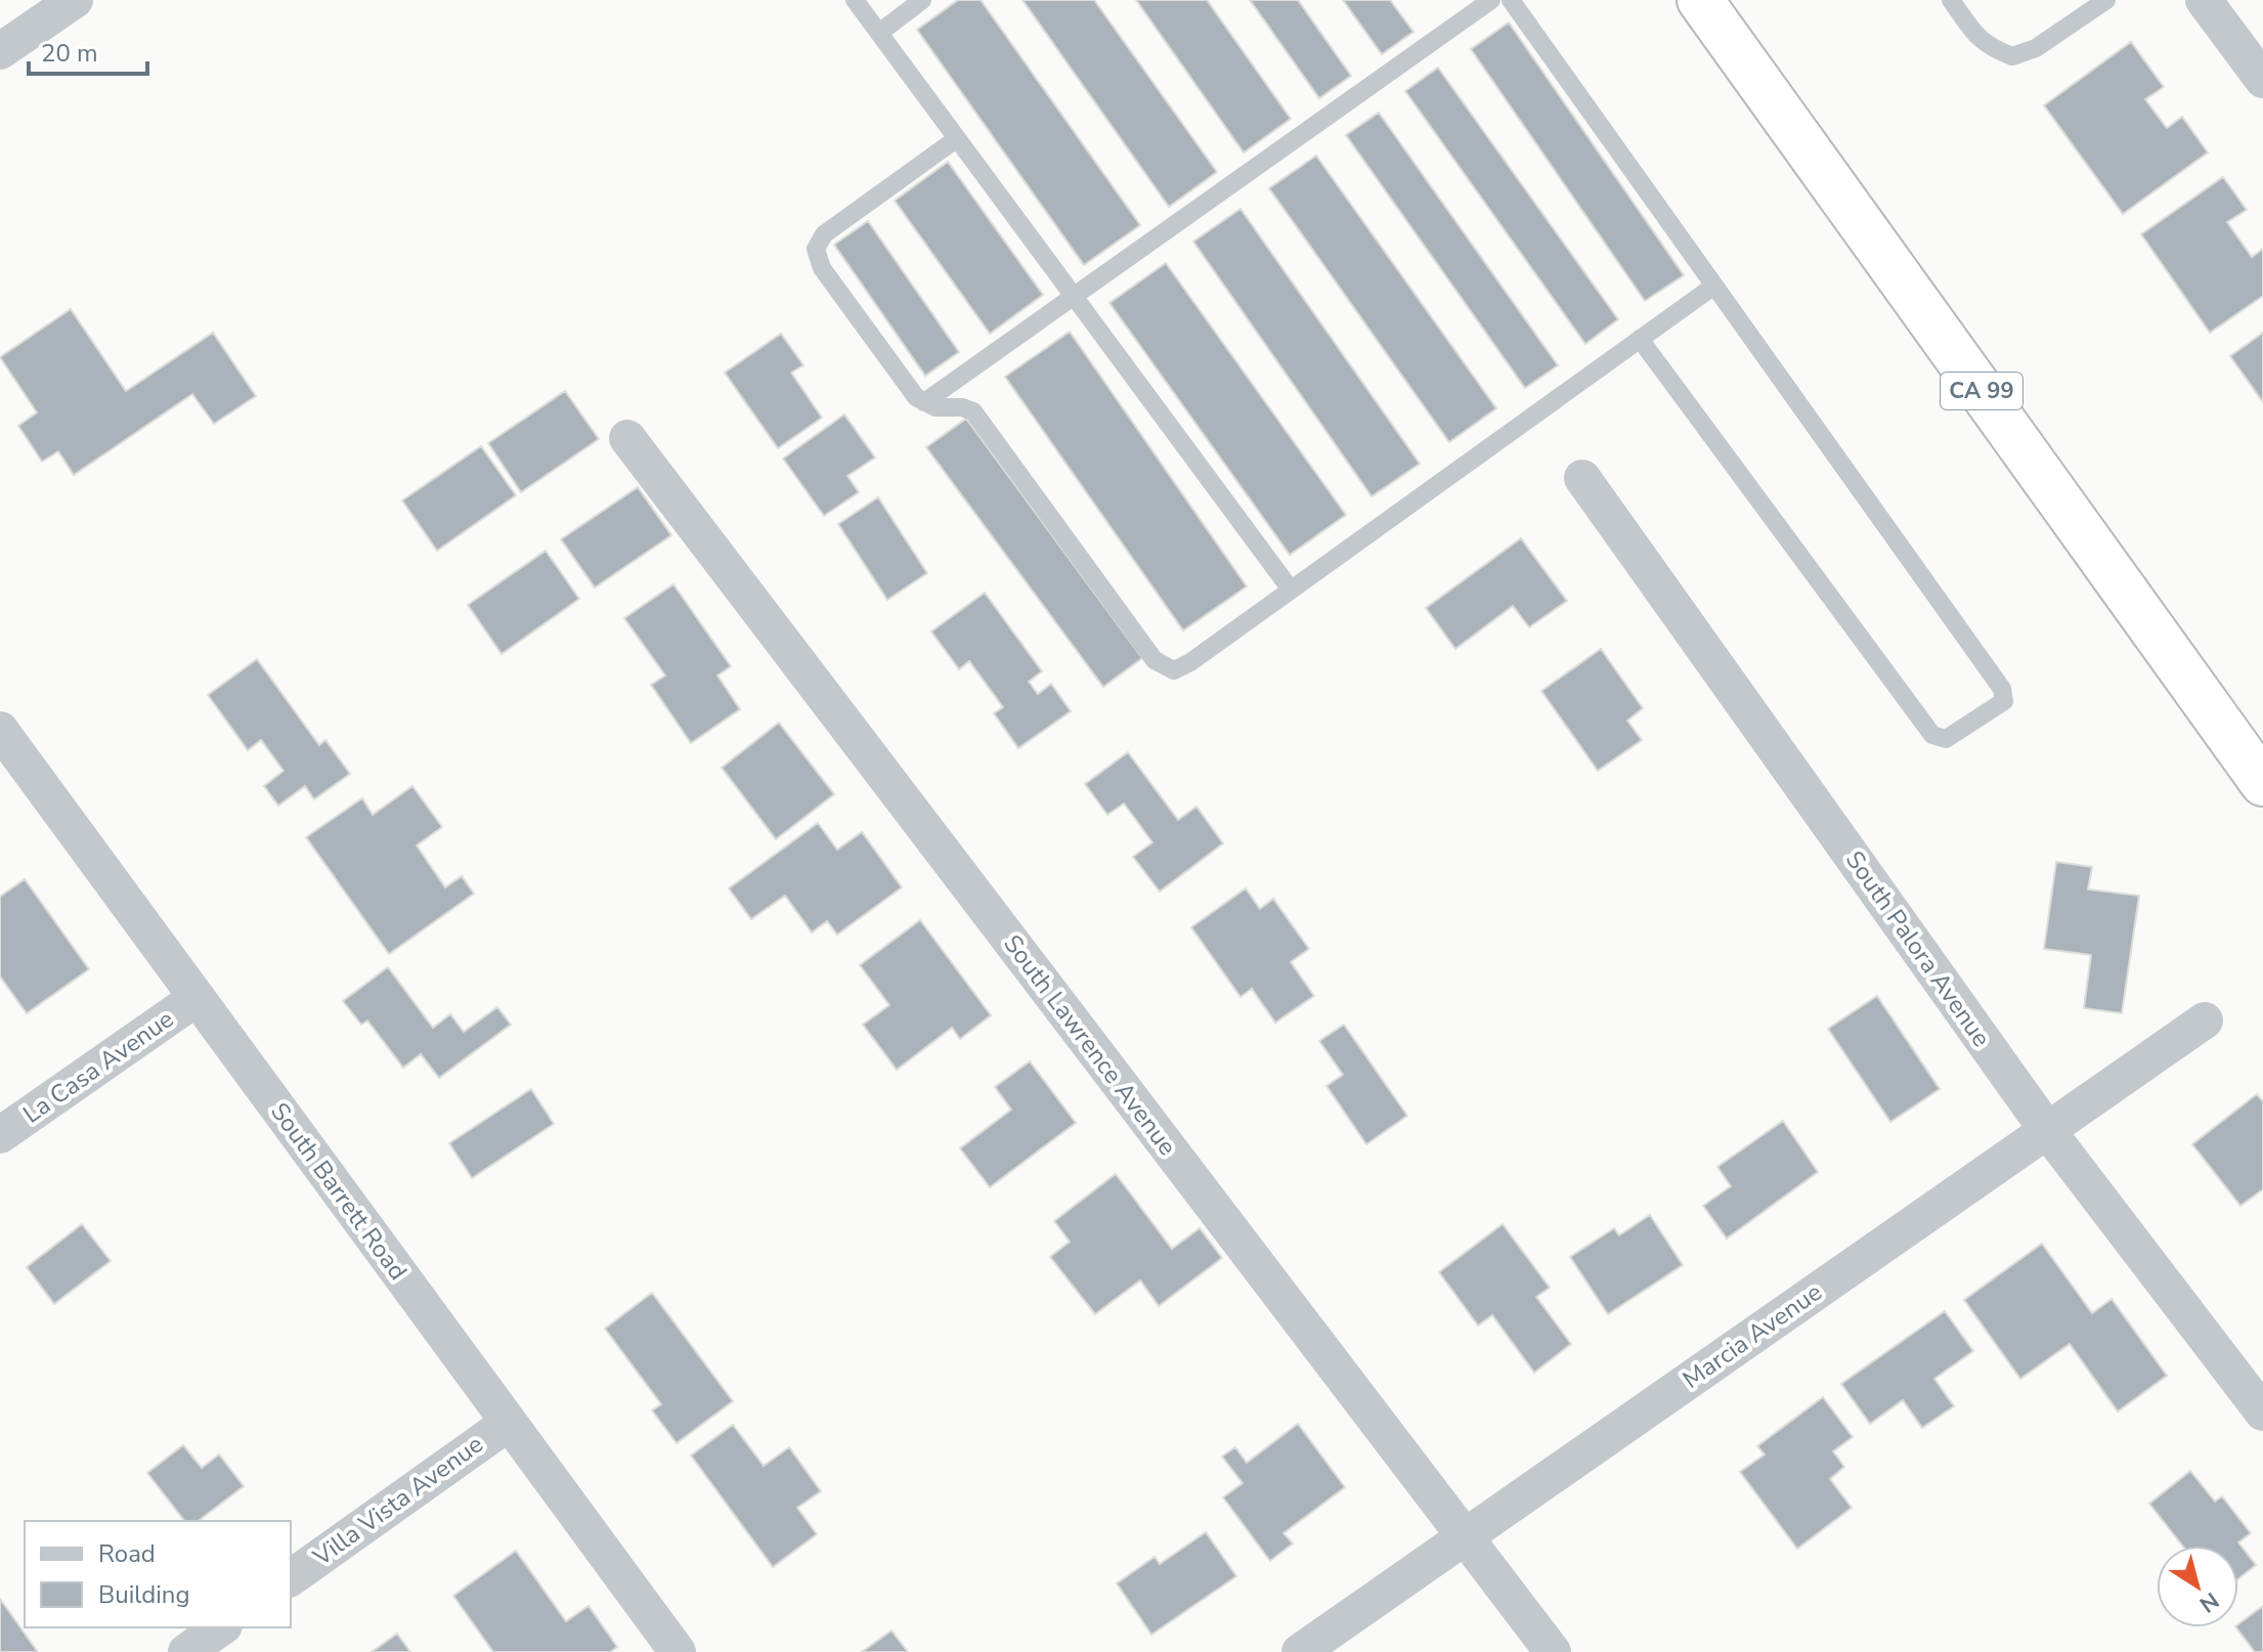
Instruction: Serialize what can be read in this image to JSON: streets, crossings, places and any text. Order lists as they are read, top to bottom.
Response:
{
  "streets": {
    "highway": ["CA 99"],
    "street": [
      "South Palora Avenue",
      "South Lawrence Avenue",
      "La Casa Avenue",
      "South Barrett Road",
      "Marcia Avenue",
      "Villa Vista Avenue"
    ]
  },
  "crossings": [
    ["South Palora Avenue", "Marcia Avenue"],
    ["South Lawrence Avenue", "Marcia Avenue"],
    ["La Casa Avenue", "South Barrett Road"],
    ["South Barrett Road", "Villa Vista Avenue"]
  ],
  "legend": ["Road", "Building"],
  "scale_bar": "20 m",
  "north": "bottom right"
}
